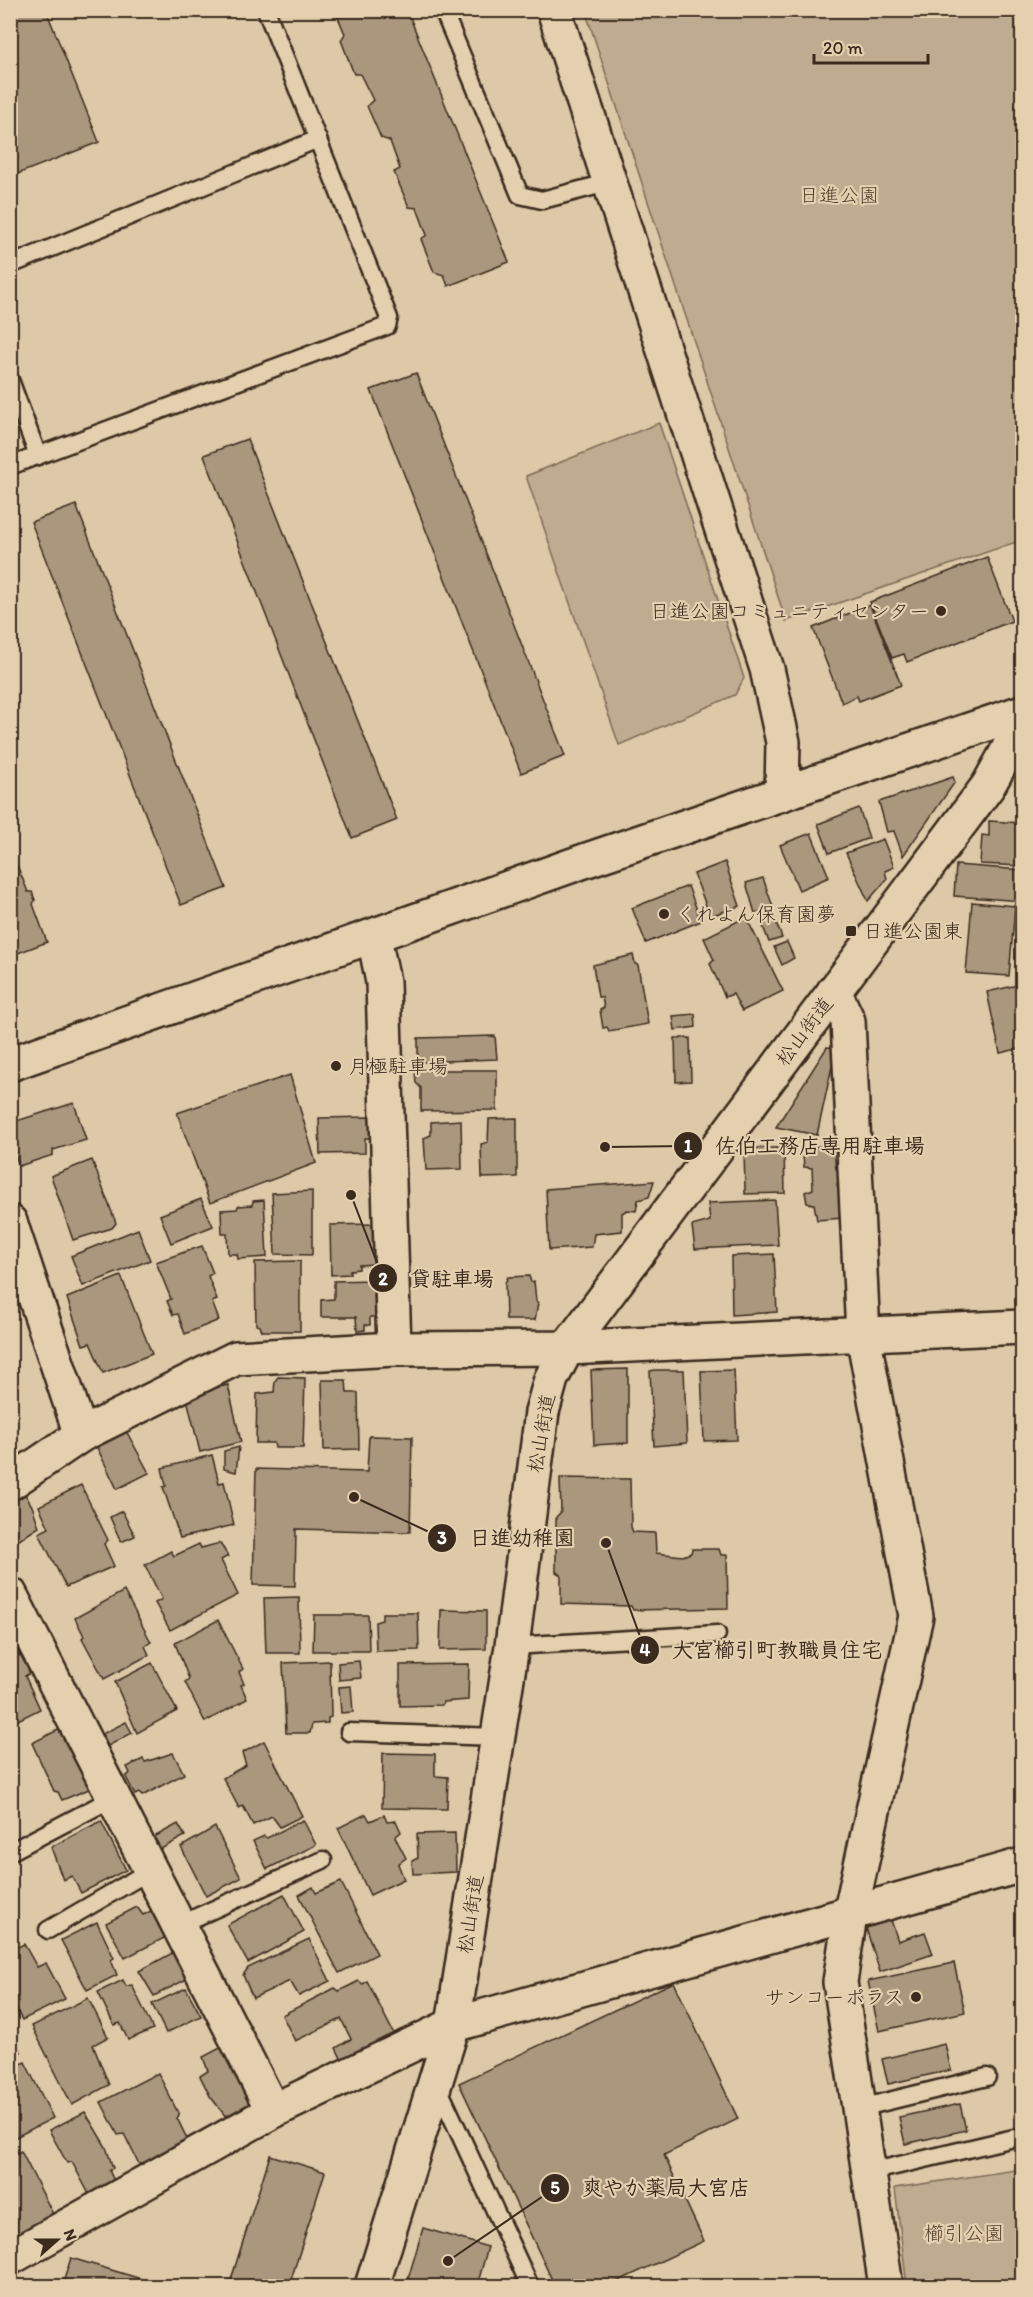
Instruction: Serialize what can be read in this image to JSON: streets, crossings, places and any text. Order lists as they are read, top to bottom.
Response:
{
  "streets": {
    "street": ["松山街道"]
  },
  "parks": ["日進公園", "櫛引公園"],
  "places": {
    "other": [
      "日進公園コミュニティセンター",
      "くれよん保育園夢",
      "月極駐車場",
      "佐伯工務店専用駐車場",
      "貸駐車場",
      "日進幼稚園",
      "大宮櫛引町教職員住宅",
      "サンコーポラス",
      "爽やか薬局大宮店"
    ],
    "transit": ["日進公園東"]
  },
  "scale_bar": "20 m",
  "north": "right"
}
